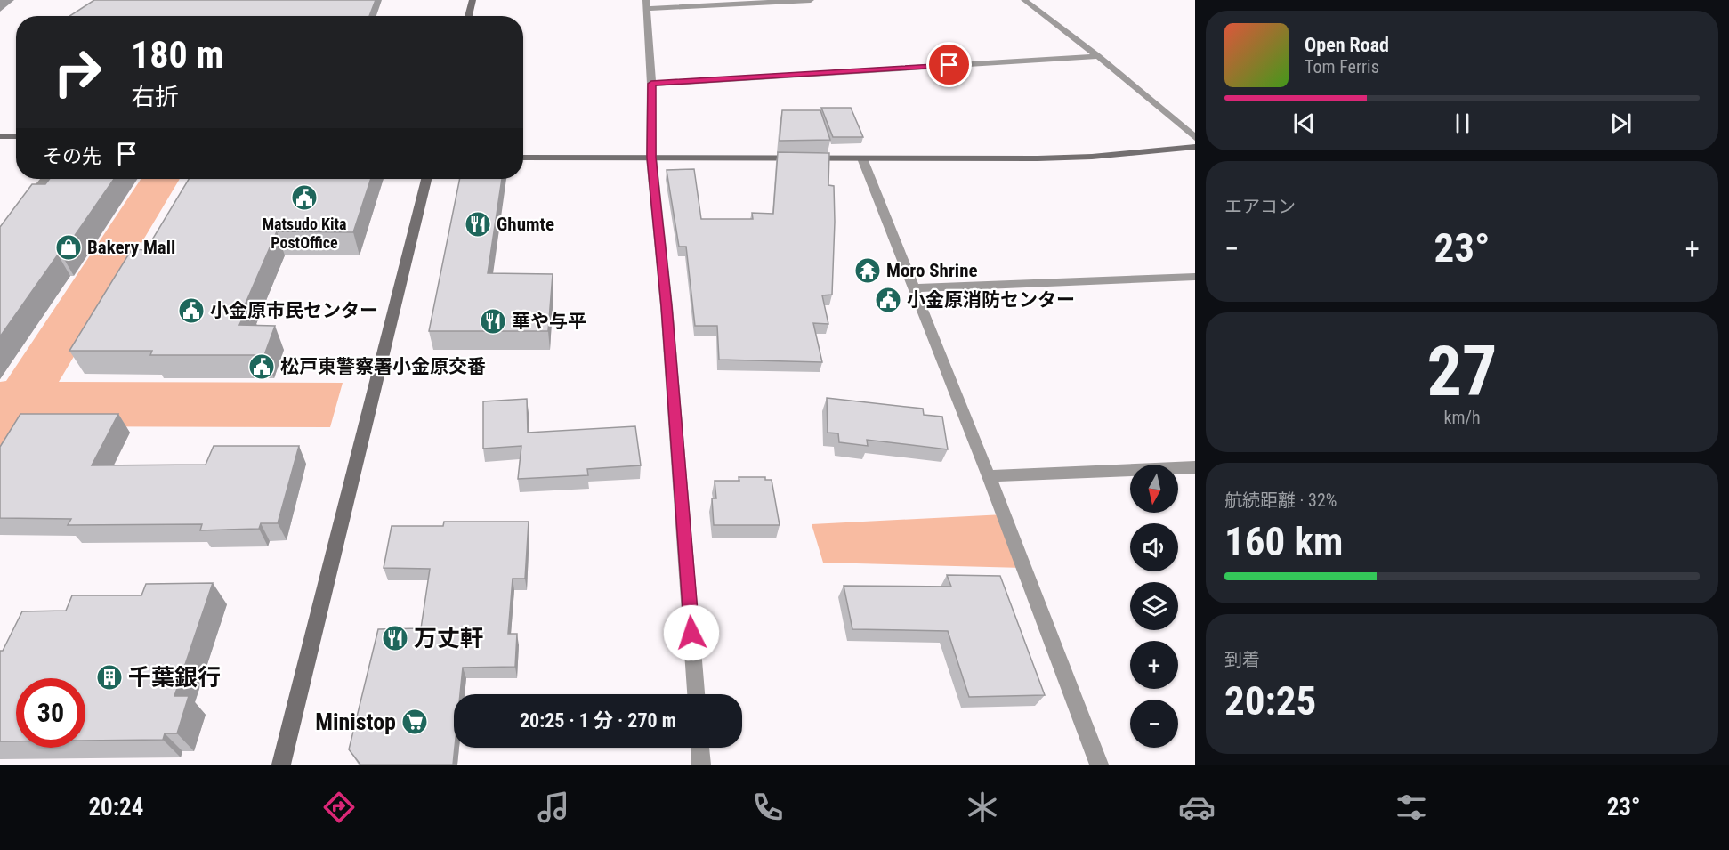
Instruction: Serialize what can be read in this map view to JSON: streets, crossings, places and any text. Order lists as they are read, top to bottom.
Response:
{
  "places": {
    "public building": [
      "Matsudo Kita PostOffice",
      "小金原消防センター",
      "小金原市民センター",
      "松戸東警察署小金原交番"
    ],
    "restaurant": ["Ghumte", "華や与平", "万丈軒"],
    "shop": ["Bakery Mall"],
    "temple": ["Moro Shrine"],
    "building": ["千葉銀行"],
    "supermarket": ["Ministop"]
  },
  "north": "bottom",
  "page": {
    "turn": ["180 m", "右折"],
    "song": ["Open Road", "Tom Ferris"],
    "then": "その先",
    "tile": [
      "エアコン",
      ["27", "km/h"],
      ["航続距離 · 32%", "160 km"],
      ["到着", "20:25"]
    ],
    "heat": ["−", "23°", "+"],
    "map_buttons": ["+", "−"],
    "limit": "30",
    "trip": "20:25 · 1 分 · 270 m",
    "tabs": ["20:24", "23°"]
  }
}
